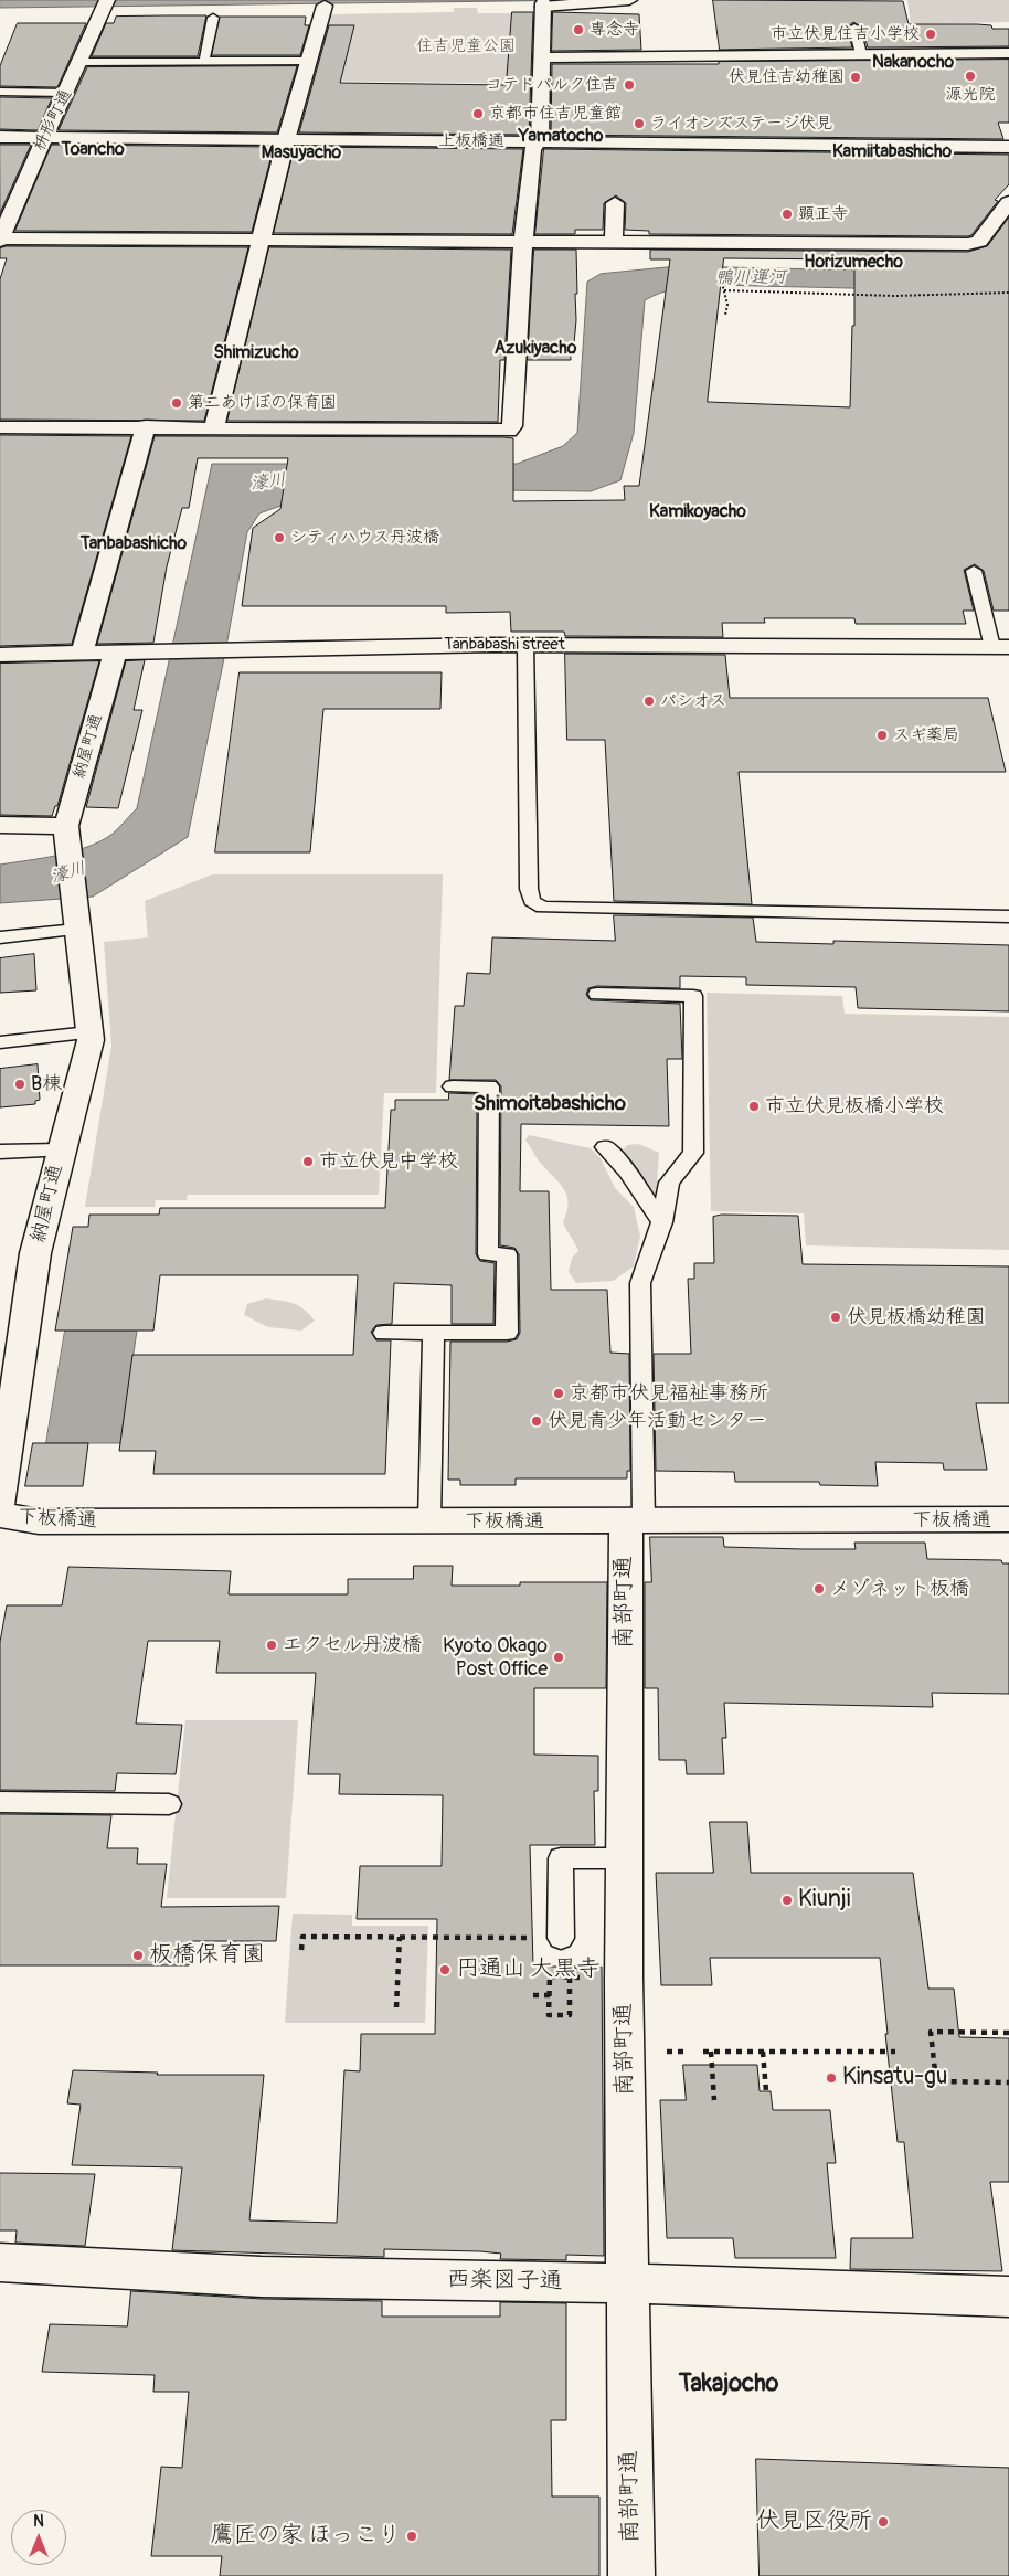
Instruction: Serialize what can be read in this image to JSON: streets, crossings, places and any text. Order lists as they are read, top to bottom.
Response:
{
  "streets": {
    "street": [
      "枡形町通",
      "上板橋通",
      "Tanbabashi street",
      "納屋町通",
      "下板橋通",
      "南部町通",
      "西楽図子通"
    ]
  },
  "crossings": [
    ["枡形町通", "上板橋通"],
    ["Tanbabashi street", "納屋町通"],
    ["下板橋通", "南部町通"],
    ["南部町通", "西楽図子通"]
  ],
  "districts": [
    "Nakanocho",
    "Yamatocho",
    "Toancho",
    "Kamiitabashicho",
    "Masuyacho",
    "Horizumecho",
    "Azukiyacho",
    "Shimizucho",
    "Kamikoyacho",
    "Tanbabashicho",
    "Shimoitabashicho",
    "Takajocho"
  ],
  "water": ["鴨川運河", "濠川"],
  "parks": ["住吉児童公園"],
  "places": [
    "専念寺",
    "市立伏見住吉小学校",
    "源光院",
    "伏見住吉幼稚園",
    "コテドパルク住吉",
    "京都市住吉児童館",
    "ライオンズステージ伏見",
    "顕正寺",
    "第二あけぼの保育園",
    "シティハウス丹波橋",
    "パシオス",
    "スギ薬局",
    "B棟",
    "市立伏見板橋小学校",
    "市立伏見中学校",
    "伏見板橋幼稚園",
    "京都市伏見福祉事務所",
    "伏見青少年活動センター",
    "メゾネット板橋",
    "エクセル丹波橋",
    "Kyoto Okago Post Office",
    "Kiunji",
    "板橋保育園",
    "円通山 大黒寺",
    "Kinsatu-gu",
    "伏見区役所",
    "鷹匠の家 ほっこり"
  ],
  "north": "top"
}
